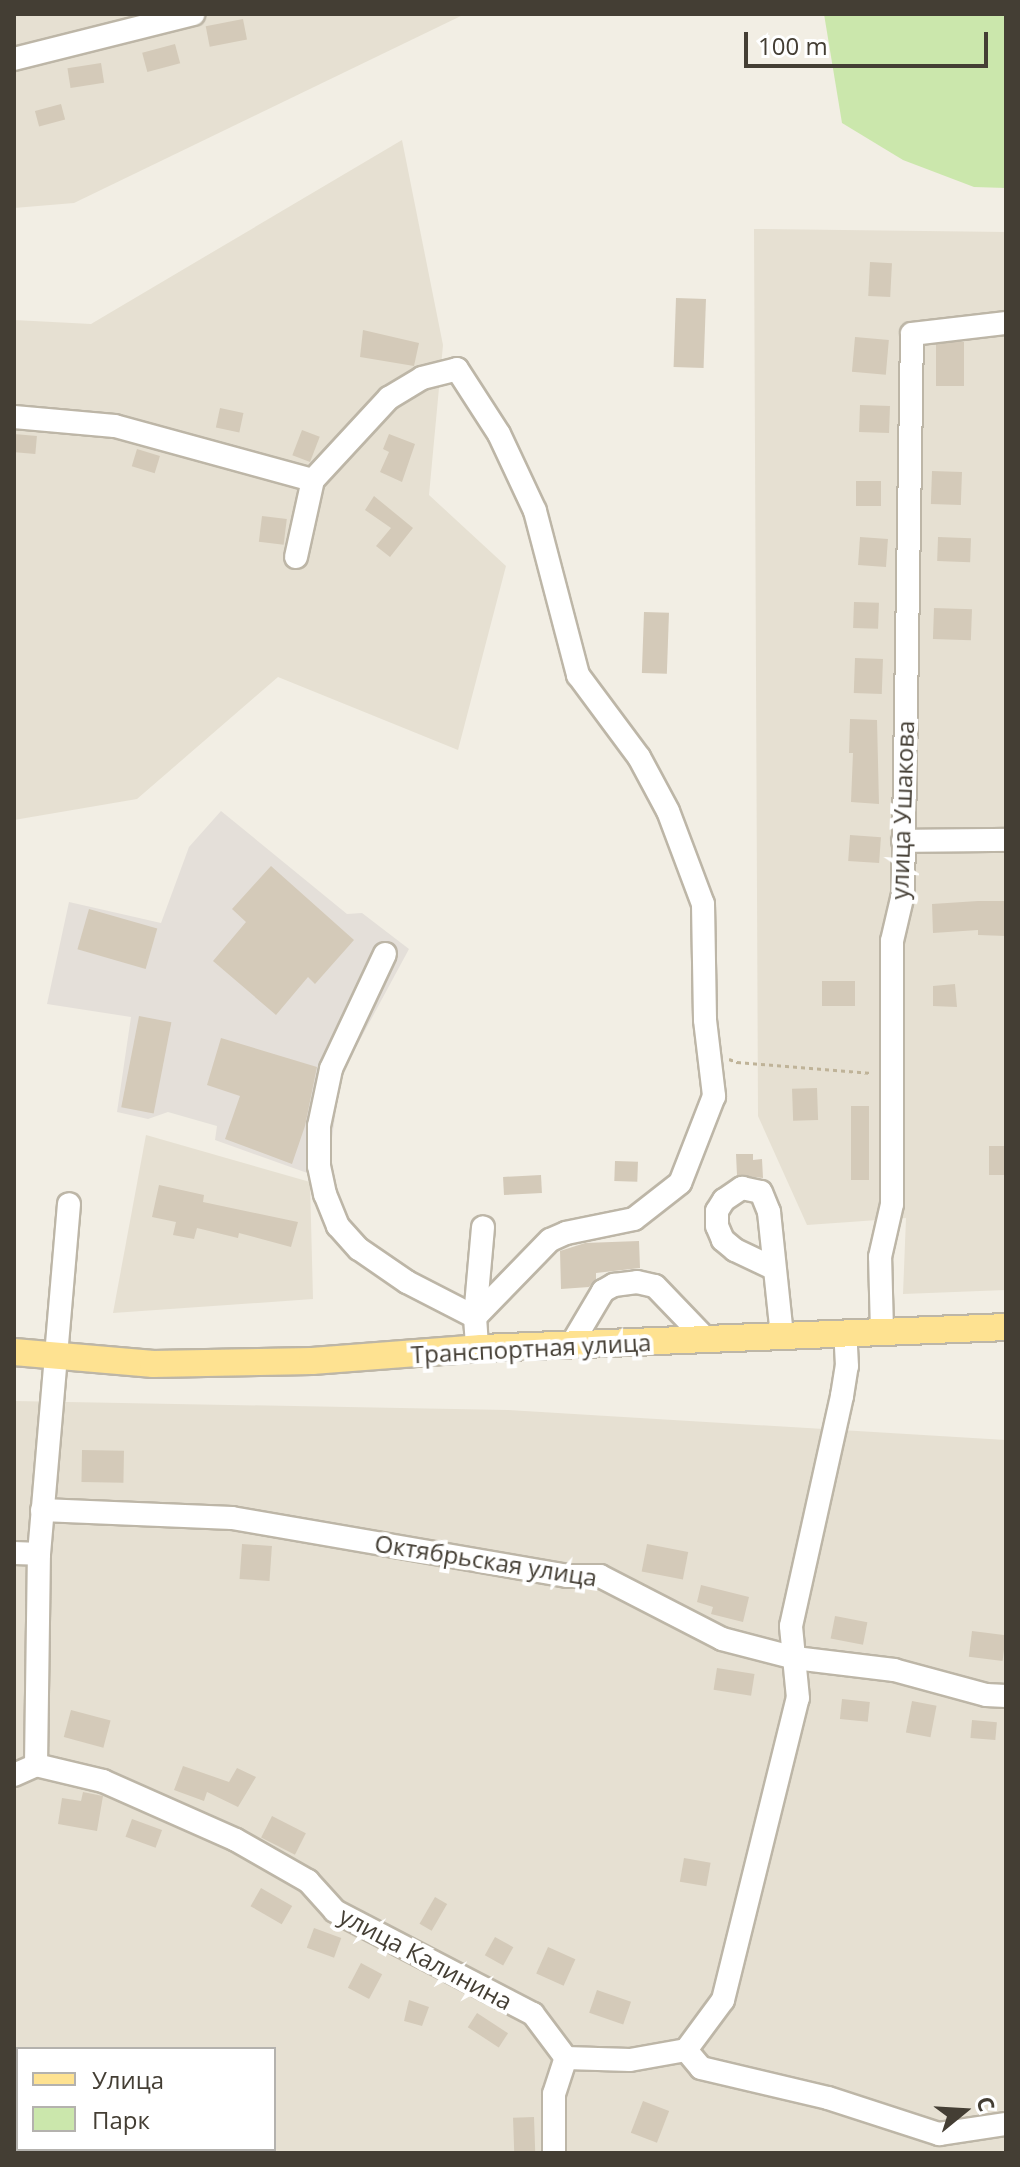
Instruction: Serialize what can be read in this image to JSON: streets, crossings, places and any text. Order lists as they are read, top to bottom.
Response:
{
  "streets": {
    "main road": ["Транспортная улица"],
    "street": ["улица Ушакова", "Октябрьская улица", "улица Калинина"]
  },
  "crossings": [
    ["улица Ушакова", "Транспортная улица"]
  ],
  "legend": ["Улица", "Парк"],
  "scale_bar": "100 m",
  "north": "right"
}
